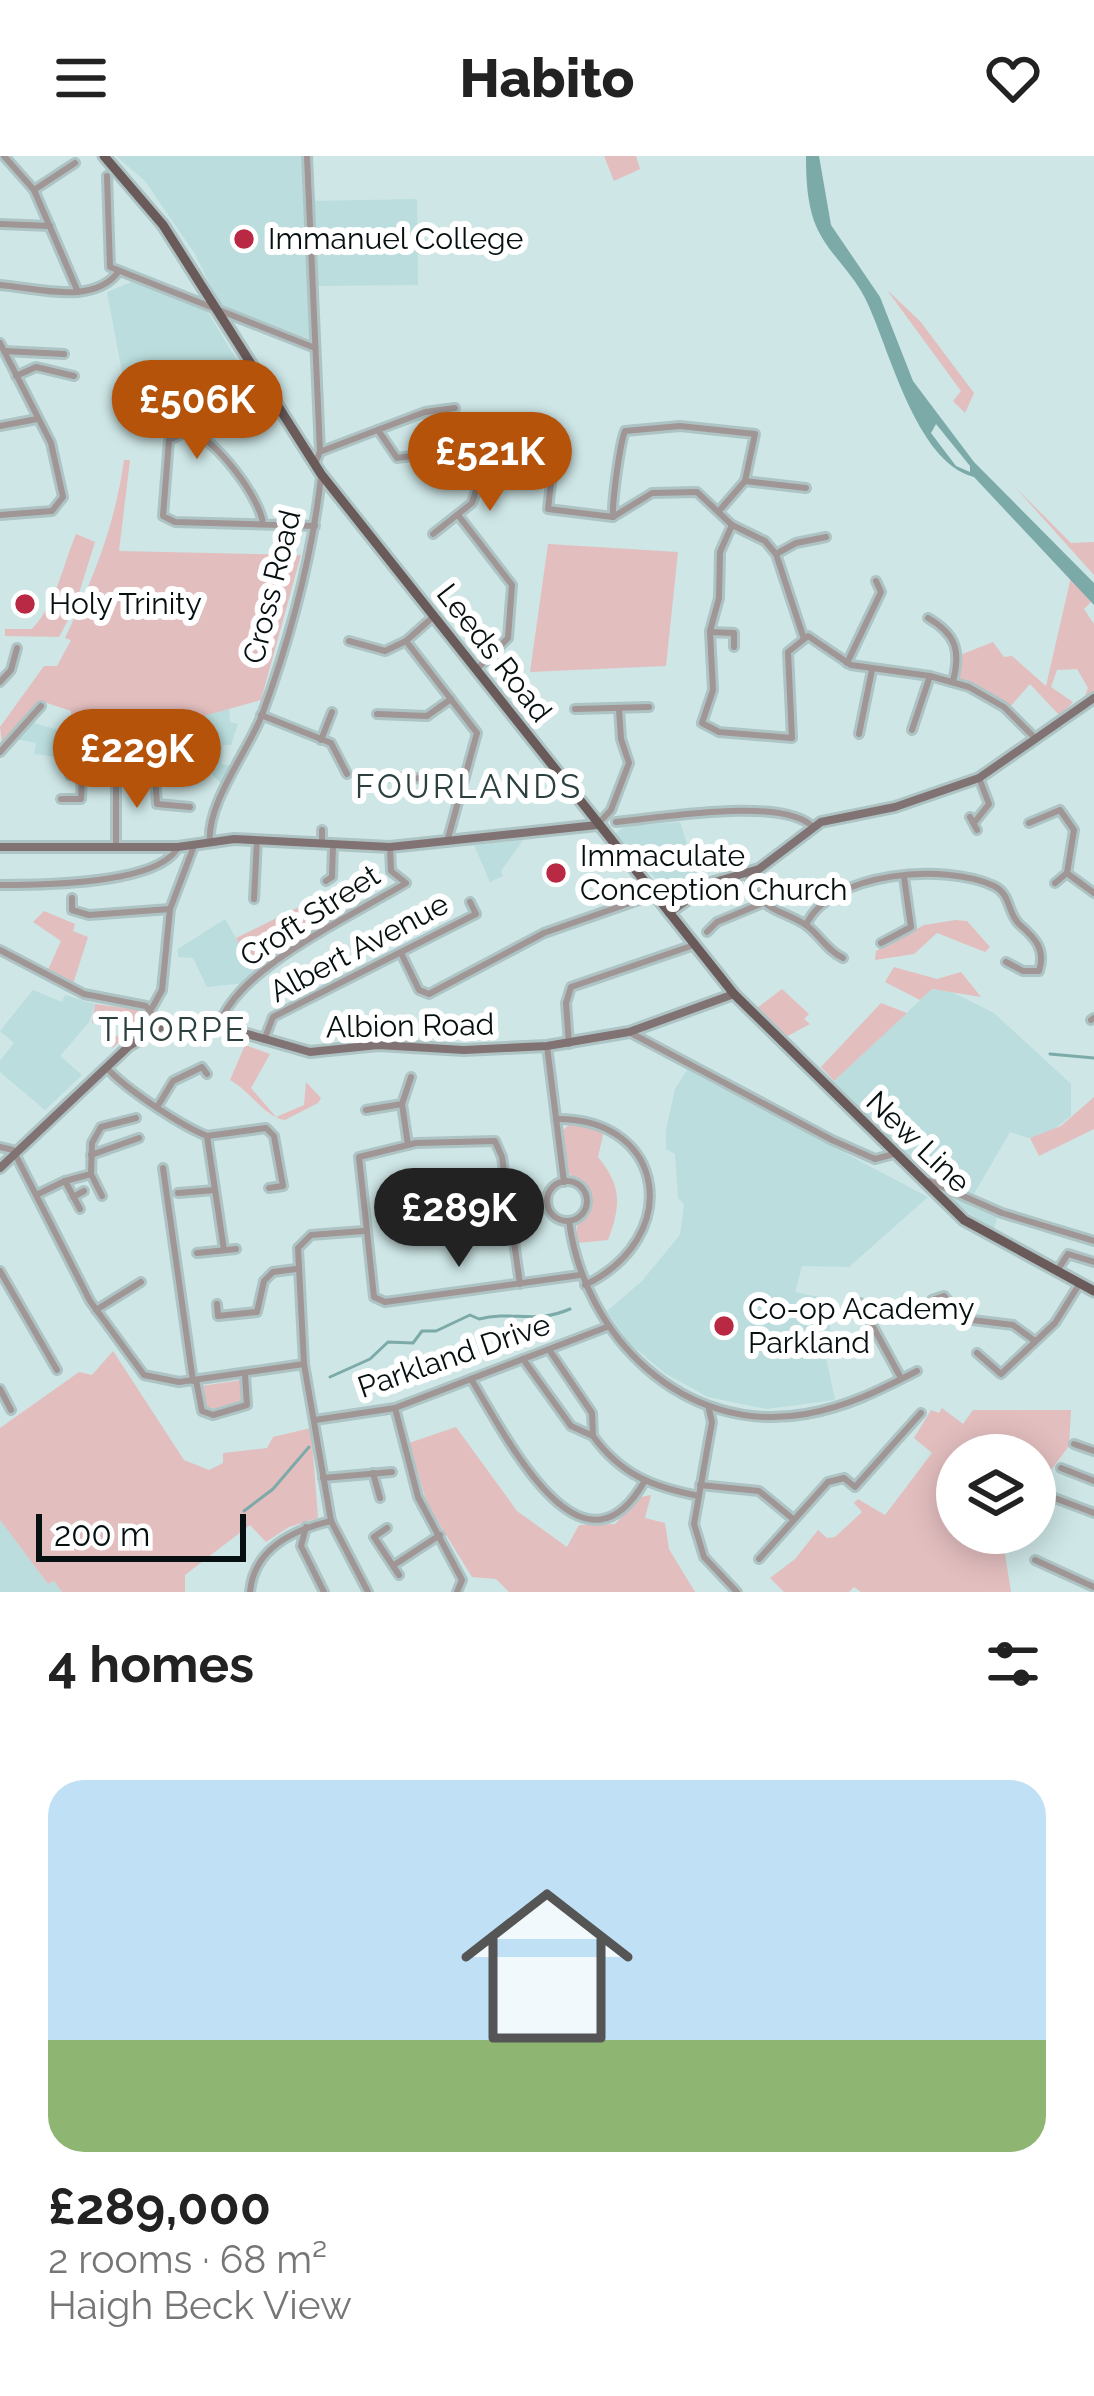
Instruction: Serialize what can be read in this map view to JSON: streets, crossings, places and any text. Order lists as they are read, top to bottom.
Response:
{
  "streets": {
    "main road": ["Leeds Road", "New Line"],
    "street": [
      "Cross Road",
      "Croft Street",
      "Albert Avenue",
      "Albion Road",
      "Parkland Drive"
    ]
  },
  "crossings": [
    ["Cross Road", "Leeds Road"],
    ["Leeds Road", "Albion Road"],
    ["Leeds Road", "New Line"],
    ["Croft Street", "Albion Road"],
    ["Albert Avenue", "Albion Road"],
    ["Albion Road", "New Line"]
  ],
  "districts": ["FOURLANDS", "THORPE"],
  "places": [
    "Immanuel College",
    "Holy Trinity",
    "Immaculate Conception Church",
    "Co-op Academy Parkland"
  ],
  "scale_bar": "200 m",
  "page": {
    "header": "Habito",
    "price": [
      "£506K",
      "£521K",
      "£229K",
      "£289K"
    ],
    "scale": "200 m",
    "heading": "4 homes",
    "list": [
      {
        "name": "£289,000",
        "note": "2 rooms · 68 m² · Haigh Beck View"
      }
    ]
  }
}
